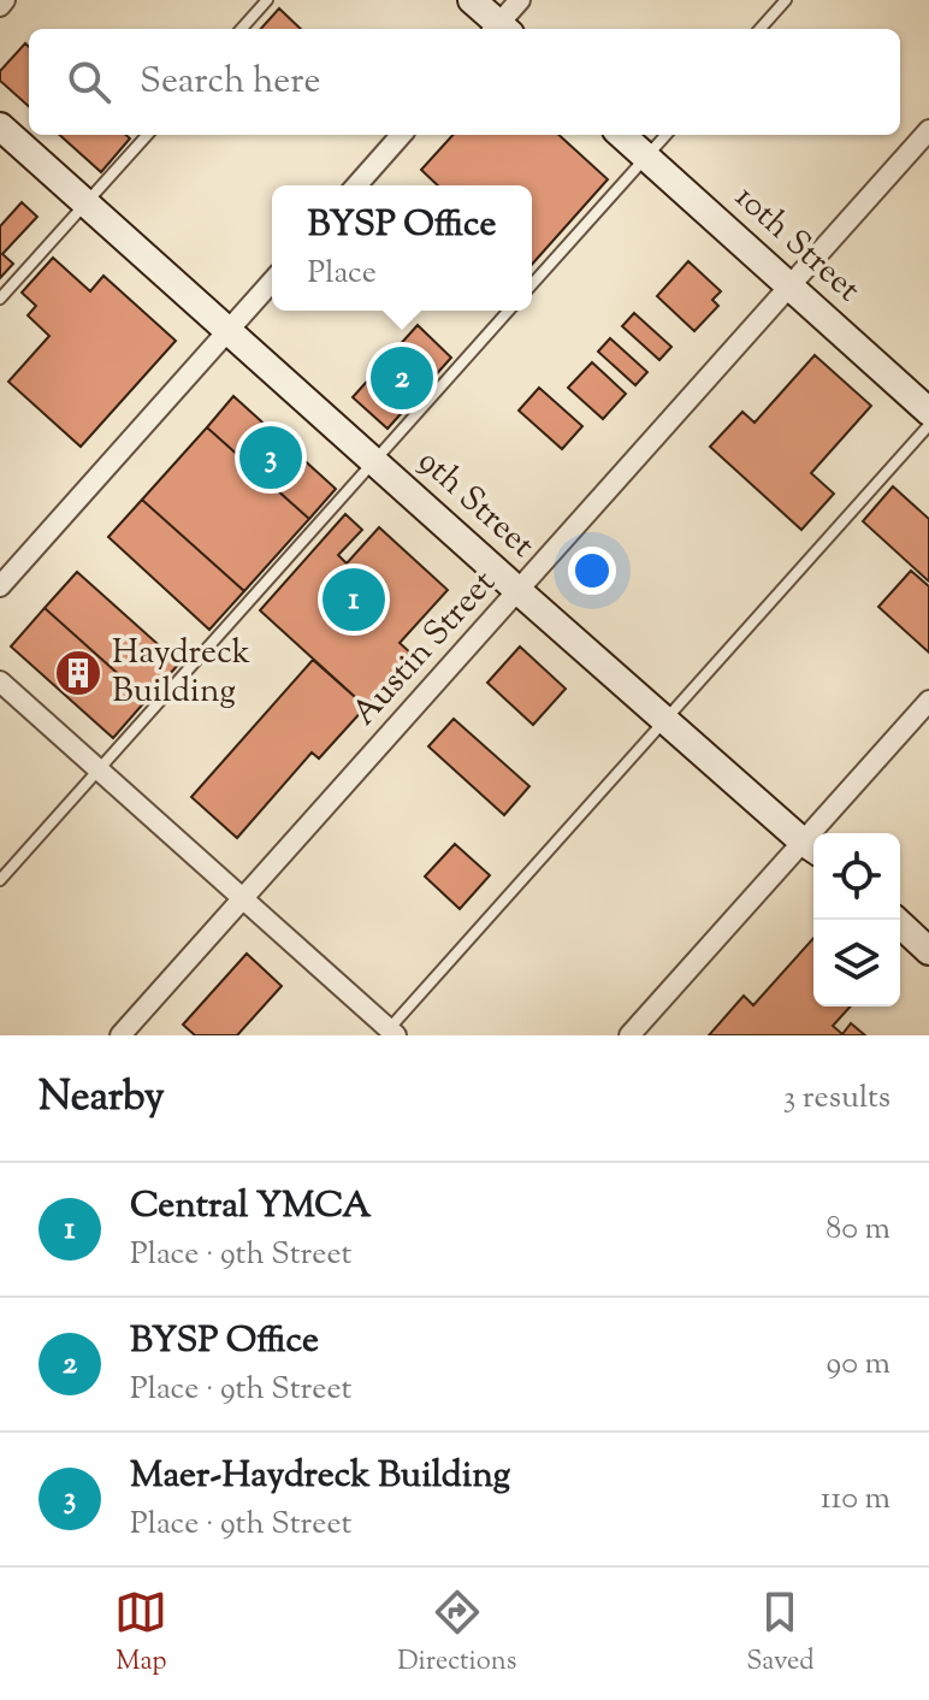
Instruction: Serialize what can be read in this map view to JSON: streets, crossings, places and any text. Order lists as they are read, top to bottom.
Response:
{
  "streets": {
    "street": ["10th Street", "9th Street", "Austin Street"]
  },
  "crossings": [
    ["10th Street", "Austin Street"],
    ["9th Street", "Austin Street"]
  ],
  "places": {
    "building": ["Haydreck Building"]
  },
  "page": {
    "search": "Search here",
    "popup": ["BYSP Office", "Place"],
    "pins": ["2", "3", "1"],
    "heading": ["Nearby", "3 results"],
    "list": [
      {
        "mark": "1",
        "name": "Central YMCA",
        "note": "Place · 9th Street",
        "value": "80 m"
      },
      {
        "mark": "2",
        "name": "BYSP Office",
        "note": "Place · 9th Street",
        "value": "90 m"
      },
      {
        "mark": "3",
        "name": "Maer-Haydreck Building",
        "note": "Place · 9th Street",
        "value": "110 m"
      }
    ],
    "nav": ["Map", "Directions", "Saved"]
  }
}
